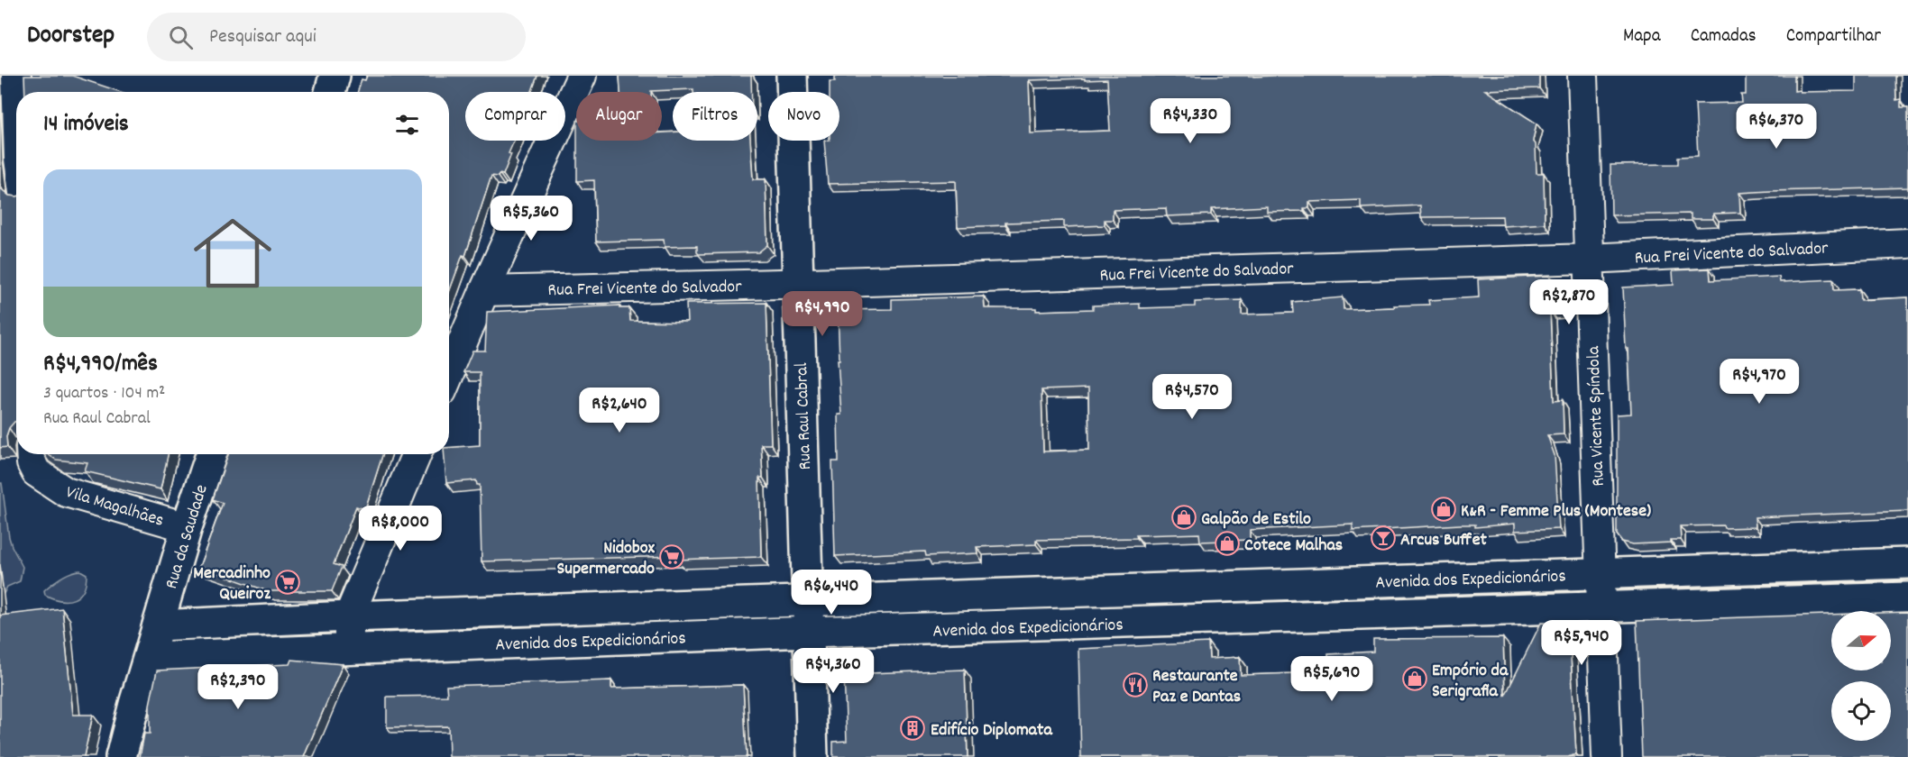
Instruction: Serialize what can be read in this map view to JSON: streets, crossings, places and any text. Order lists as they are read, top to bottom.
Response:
{
  "streets": {
    "main road": ["Rua Raul Cabral", "Rua da Saudade", "Avenida dos Expedicionários"],
    "street": ["Rua Frei Vicente do Salvador", "Rua Vicente Spíndola", "Vila Magalhães"]
  },
  "crossings": [
    ["Rua Frei Vicente do Salvador", "Rua Raul Cabral"],
    ["Rua Frei Vicente do Salvador", "Rua Vicente Spíndola"],
    ["Rua Raul Cabral", "Avenida dos Expedicionários"],
    ["Rua Vicente Spíndola", "Avenida dos Expedicionários"],
    ["Vila Magalhães", "Rua da Saudade"],
    ["Rua da Saudade", "Avenida dos Expedicionários"]
  ],
  "places": {
    "shop": [
      "K&R - Femme Plus (Montese)",
      "Galpão de Estilo",
      "Cotece Malhas",
      "Empório da Serigrafia"
    ],
    "bar": ["Arcus Buffet"],
    "supermarket": ["Nidobox Supermercado", "Mercadinho Queiroz"],
    "restaurant": ["Restaurante Paz e Dantas"],
    "building": ["Edifício Diplomata"]
  },
  "north": "right",
  "page": {
    "header": "Doorstep",
    "search": "Pesquisar aqui",
    "nav": ["Mapa", "Camadas", "Compartilhar"],
    "chip": [
      "Comprar",
      "Alugar",
      "Filtros",
      "Novo"
    ],
    "heading": "14 imóveis",
    "price": [
      "R$4,330",
      "R$6,370",
      "R$5,360",
      "R$2,870",
      "R$4,990",
      "R$4,970",
      "R$4,570",
      "R$2,640",
      "R$8,000",
      "R$6,440",
      "R$5,940",
      "R$4,360",
      "R$5,690",
      "R$2,390"
    ],
    "list": [
      {
        "name": "R$4,990/mês",
        "note": "3 quartos · 104 m² · Rua Raul Cabral"
      }
    ]
  }
}
